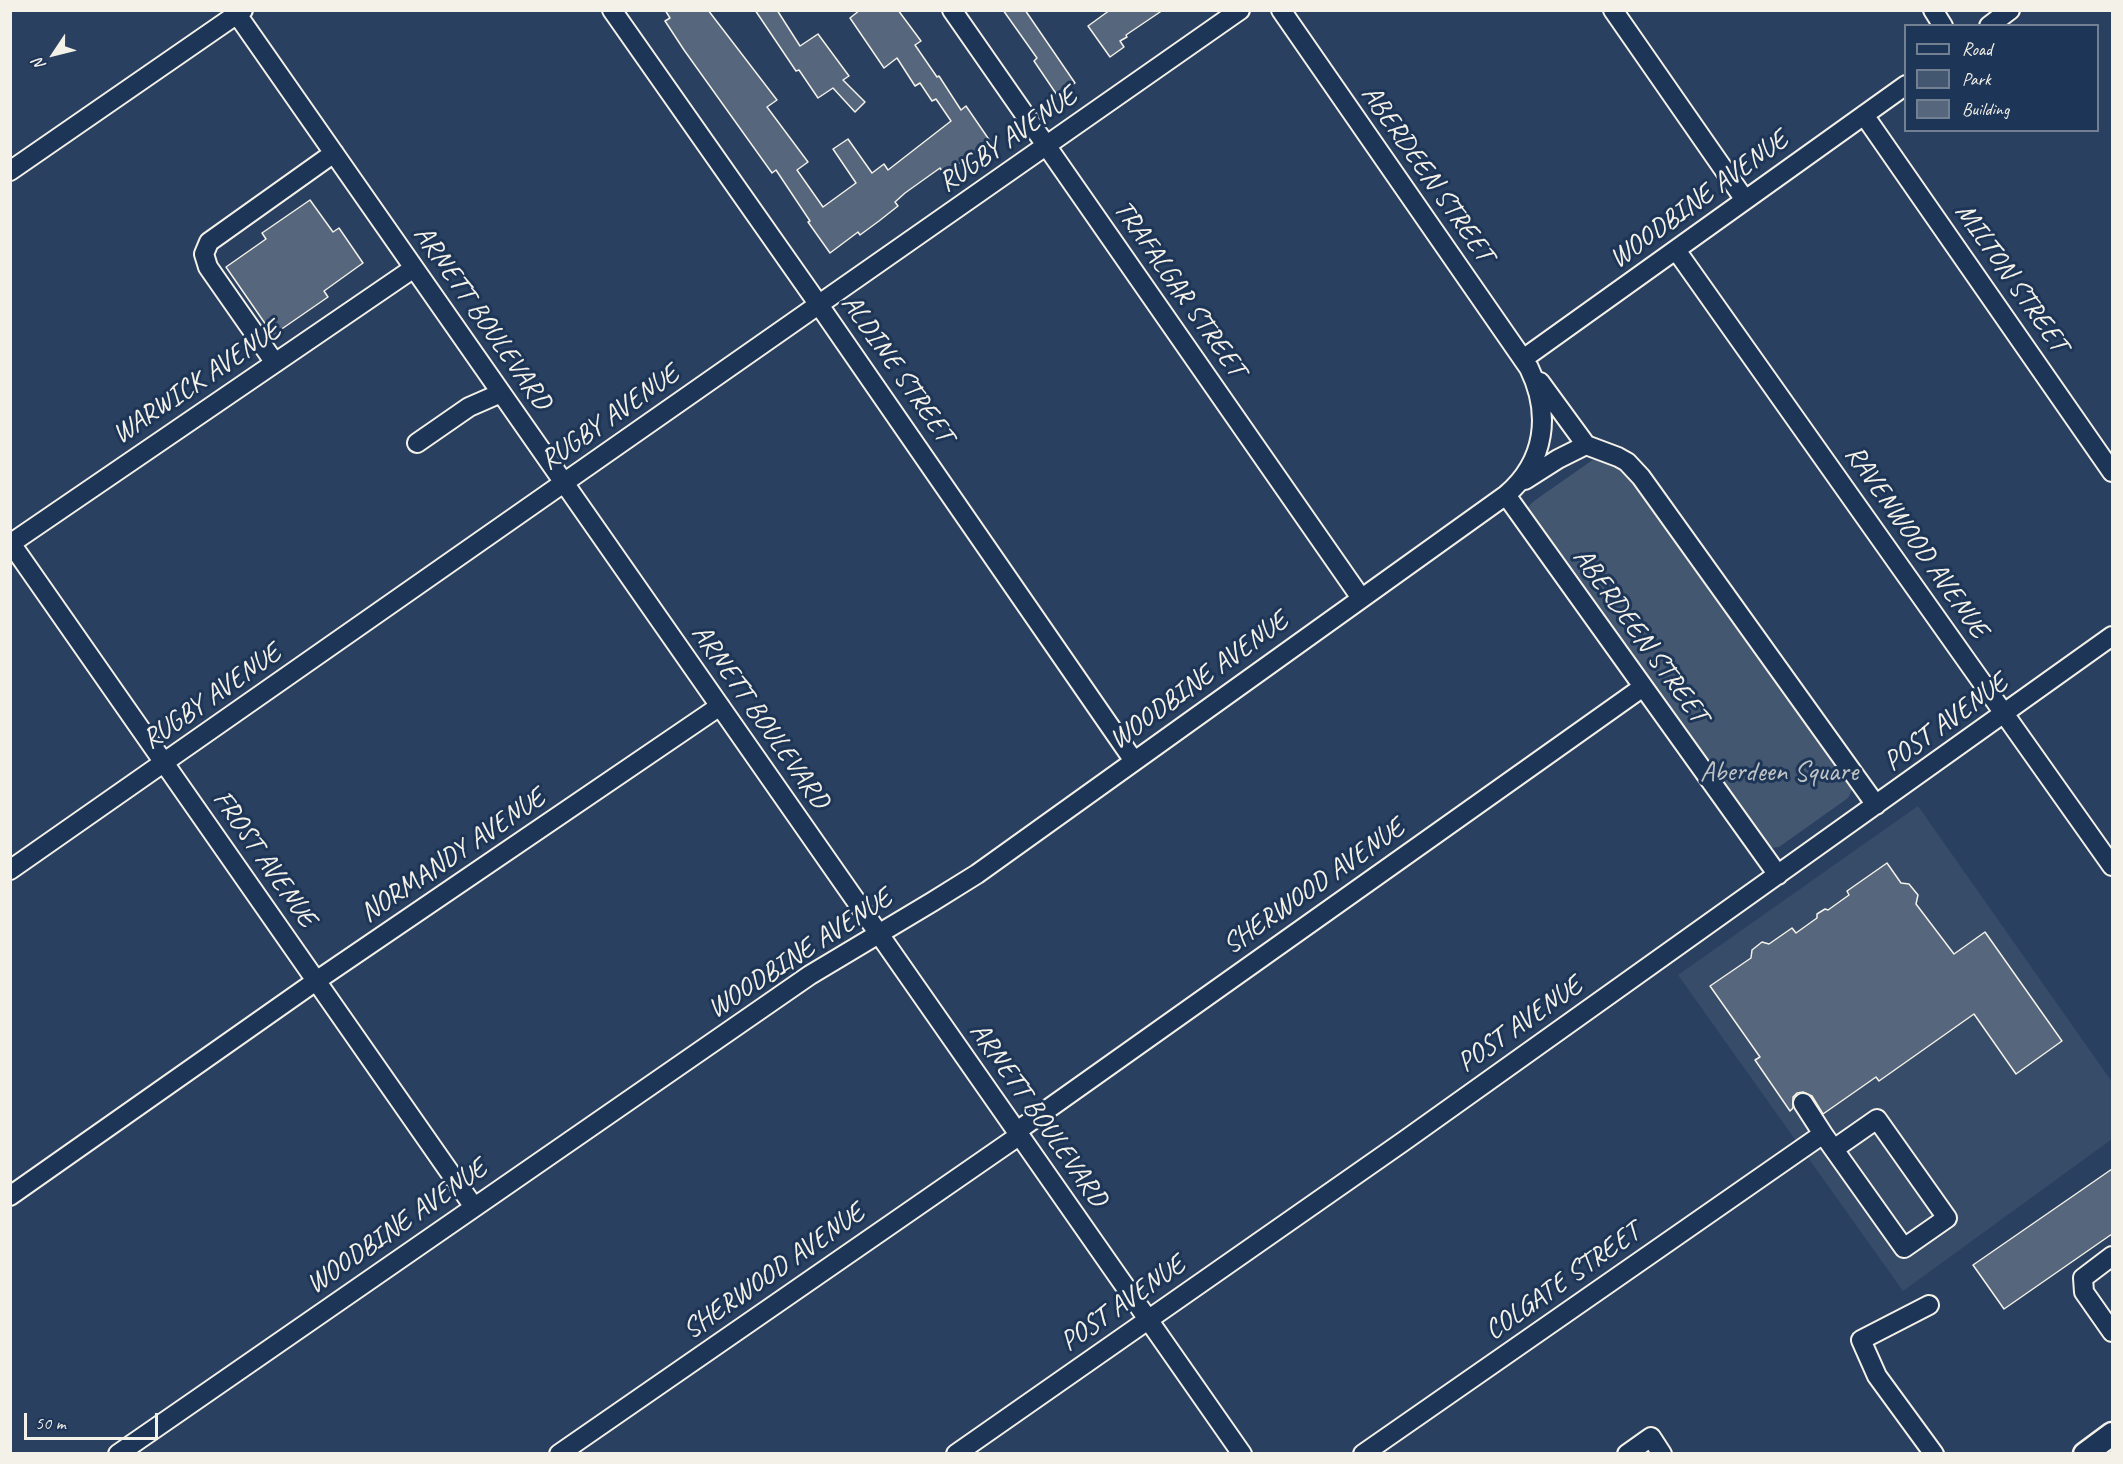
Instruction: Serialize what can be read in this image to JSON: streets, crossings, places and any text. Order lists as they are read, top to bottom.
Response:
{
  "streets": {
    "street": [
      "RUGBY AVENUE",
      "ABERDEEN STREET",
      "WOODBINE AVENUE",
      "MILTON STREET",
      "TRAFALGAR STREET",
      "ARNETT BOULEVARD",
      "ALDINE STREET",
      "WARWICK AVENUE",
      "RAVENWOOD AVENUE",
      "POST AVENUE",
      "NORMANDY AVENUE",
      "FROST AVENUE",
      "SHERWOOD AVENUE",
      "COLGATE STREET"
    ]
  },
  "crossings": [
    ["RUGBY AVENUE", "TRAFALGAR STREET"],
    ["RUGBY AVENUE", "ARNETT BOULEVARD"],
    ["RUGBY AVENUE", "ALDINE STREET"],
    ["RUGBY AVENUE", "FROST AVENUE"],
    ["ABERDEEN STREET", "WOODBINE AVENUE"],
    ["ABERDEEN STREET", "POST AVENUE"],
    ["ABERDEEN STREET", "SHERWOOD AVENUE"],
    ["WOODBINE AVENUE", "MILTON STREET"],
    ["WOODBINE AVENUE", "TRAFALGAR STREET"],
    ["WOODBINE AVENUE", "ARNETT BOULEVARD"],
    ["WOODBINE AVENUE", "ALDINE STREET"],
    ["WOODBINE AVENUE", "RAVENWOOD AVENUE"],
    ["WOODBINE AVENUE", "FROST AVENUE"],
    ["ARNETT BOULEVARD", "WARWICK AVENUE"],
    ["ARNETT BOULEVARD", "POST AVENUE"],
    ["ARNETT BOULEVARD", "NORMANDY AVENUE"],
    ["ARNETT BOULEVARD", "SHERWOOD AVENUE"],
    ["WARWICK AVENUE", "FROST AVENUE"],
    ["RAVENWOOD AVENUE", "POST AVENUE"],
    ["NORMANDY AVENUE", "FROST AVENUE"]
  ],
  "parks": ["Aberdeen Square"],
  "legend": ["Road", "Park", "Building"],
  "scale_bar": "50 m",
  "north": "bottom left"
}
